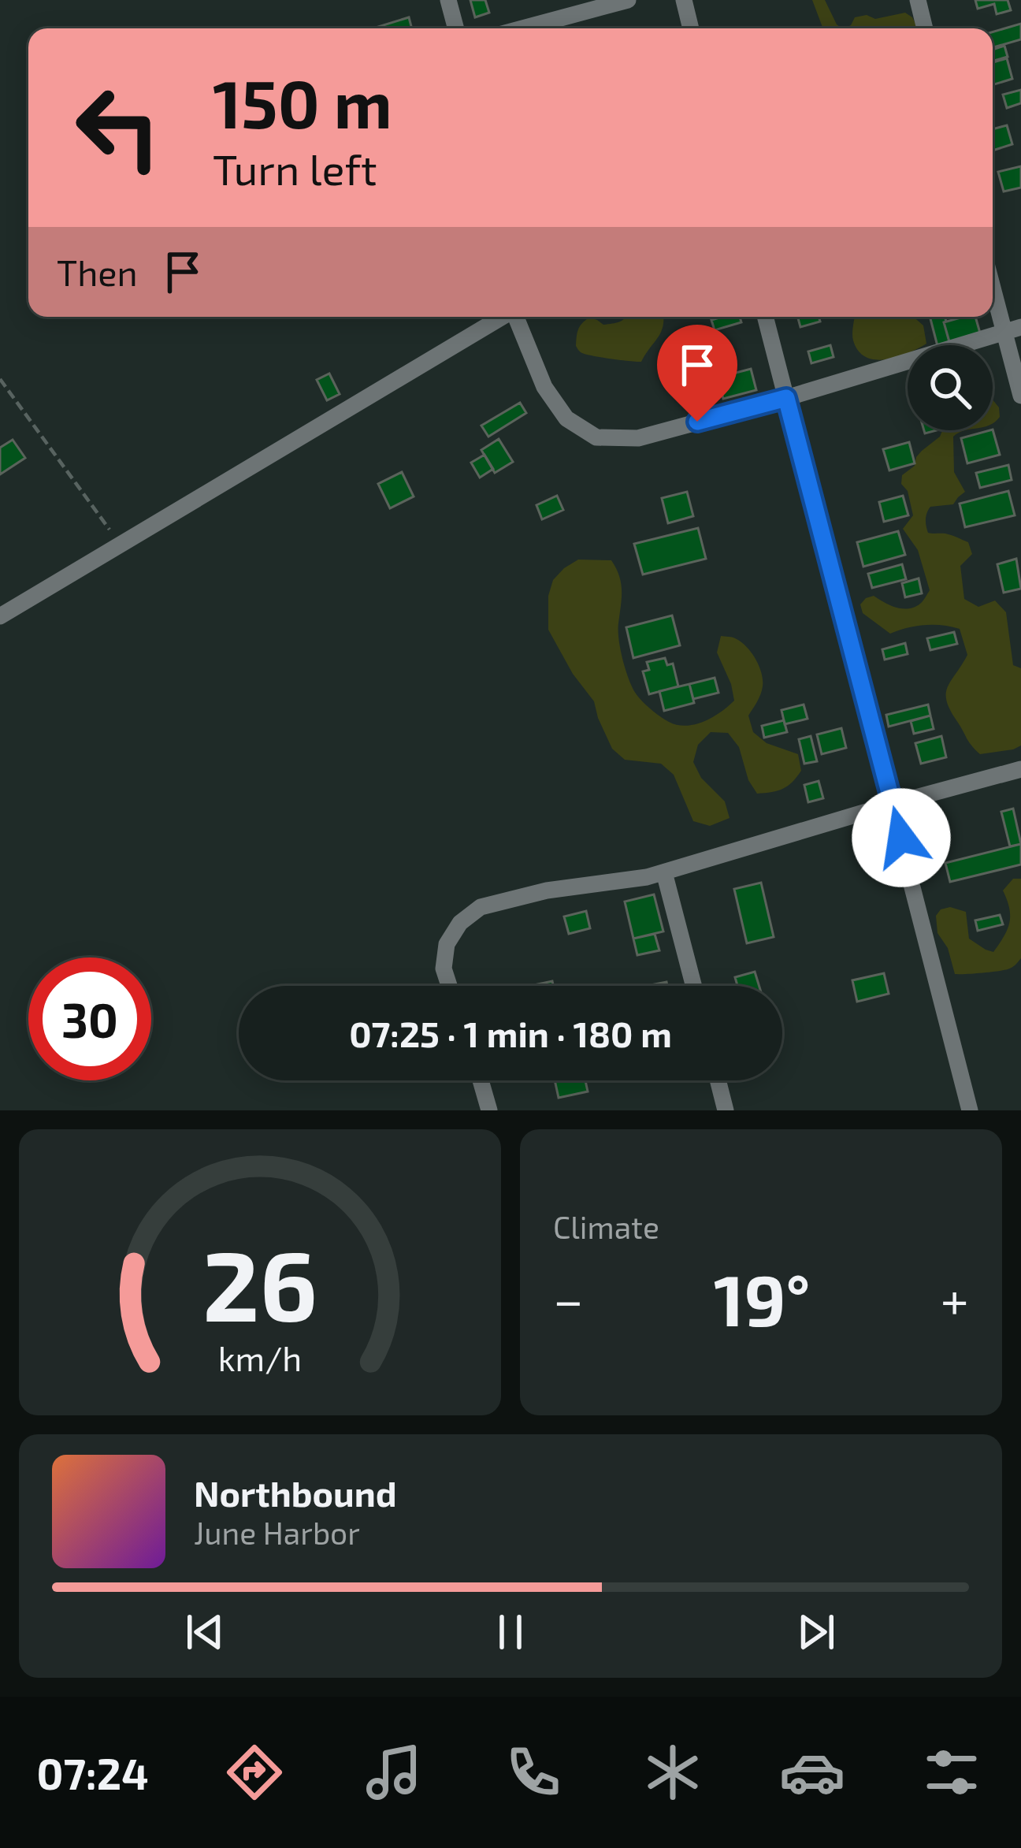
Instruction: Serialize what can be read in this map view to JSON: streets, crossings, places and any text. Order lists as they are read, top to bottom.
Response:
{
  "page": {
    "turn": ["150 m", "Turn left"],
    "then": "Then",
    "limit": "30",
    "trip": "07:25 · 1 min · 180 m",
    "tile": "Climate",
    "heat": ["−", "19°", "+"],
    "song": ["Northbound", "June Harbor"],
    "tabs": "07:24",
    "gauge": ["26", "km/h"]
  }
}
